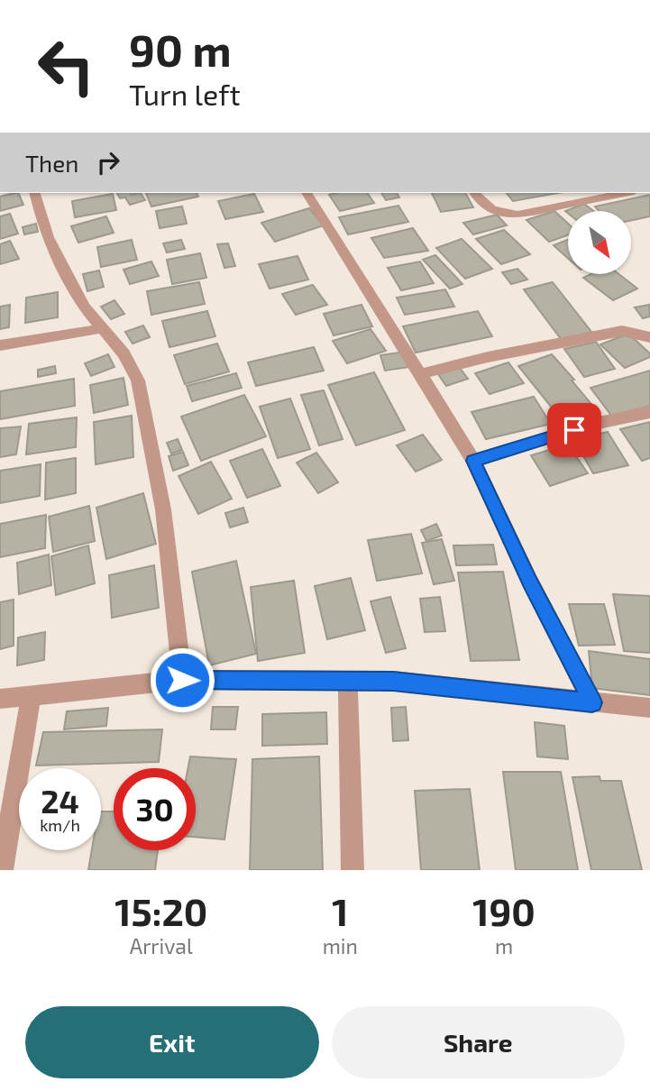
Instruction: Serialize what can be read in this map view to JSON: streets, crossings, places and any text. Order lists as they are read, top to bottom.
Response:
{
  "north": "bottom right",
  "page": {
    "turn": ["90 m", "Turn left"],
    "then": "Then",
    "speed": "24 km/h",
    "limit": "30",
    "eta": [
      "15:20",
      "Arrival",
      "1",
      "min",
      "190",
      "m"
    ],
    "buttons": ["Exit", "Share"]
  }
}
